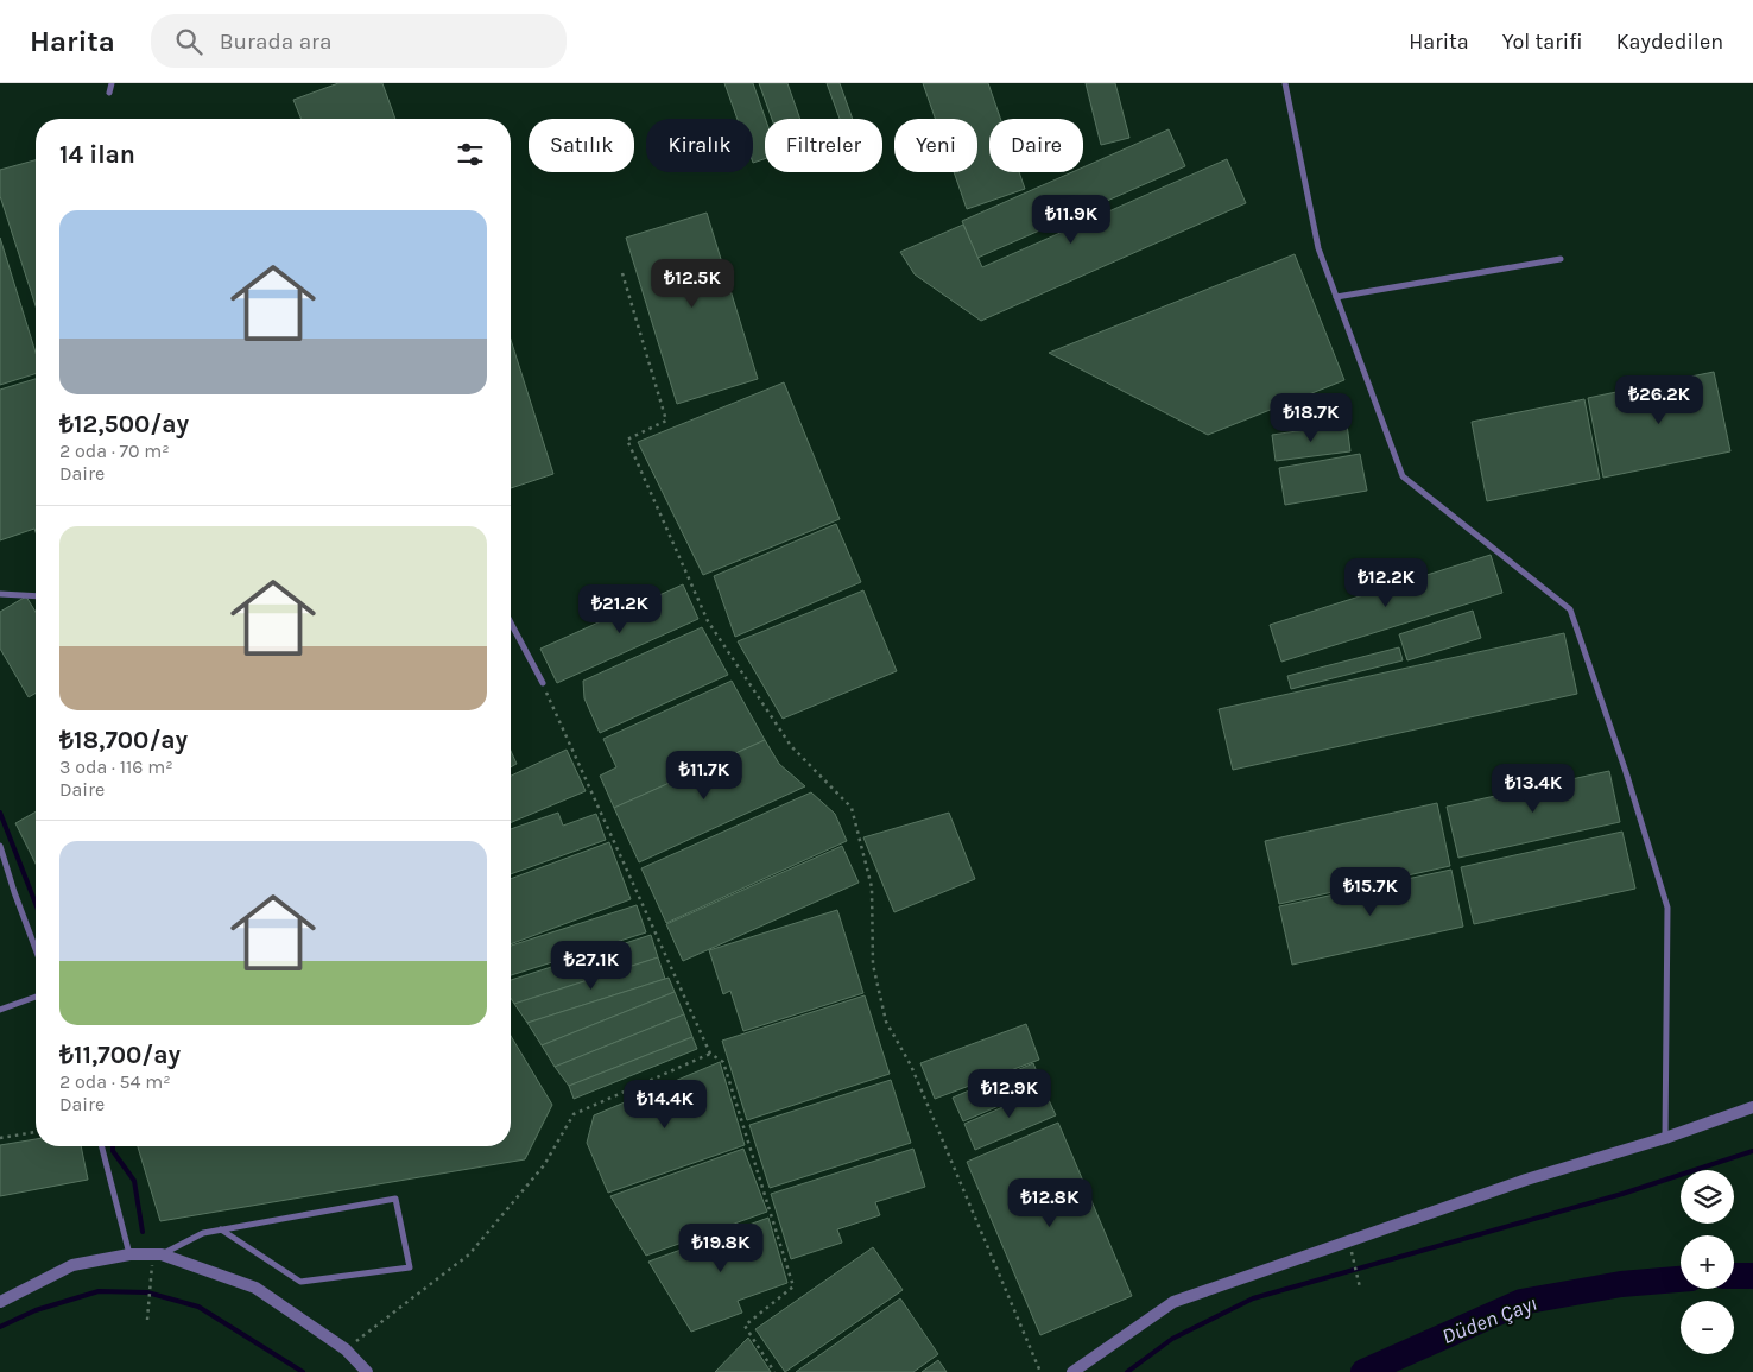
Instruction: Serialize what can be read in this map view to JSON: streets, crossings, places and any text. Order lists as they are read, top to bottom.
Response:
{
  "water": ["Düden Çayı"],
  "page": {
    "header": "Harita",
    "search": "Burada ara",
    "nav": ["Harita", "Yol tarifi", "Kaydedilen"],
    "chip": [
      "Satılık",
      "Kiralık",
      "Filtreler",
      "Yeni",
      "Daire"
    ],
    "heading": "14 ilan",
    "list": [
      {
        "name": "₺12,500/ay",
        "note": "2 oda · 70 m² · Daire"
      },
      {
        "name": "₺18,700/ay",
        "note": "3 oda · 116 m² · Daire"
      },
      {
        "name": "₺11,700/ay",
        "note": "2 oda · 54 m² · Daire"
      }
    ],
    "price": [
      "₺11.9K",
      "₺12.5K",
      "₺26.2K",
      "₺18.7K",
      "₺12.2K",
      "₺21.2K",
      "₺11.7K",
      "₺13.4K",
      "₺15.7K",
      "₺27.1K",
      "₺12.9K",
      "₺14.4K",
      "₺12.8K",
      "₺19.8K"
    ],
    "map_buttons": ["+", "−"]
  }
}
